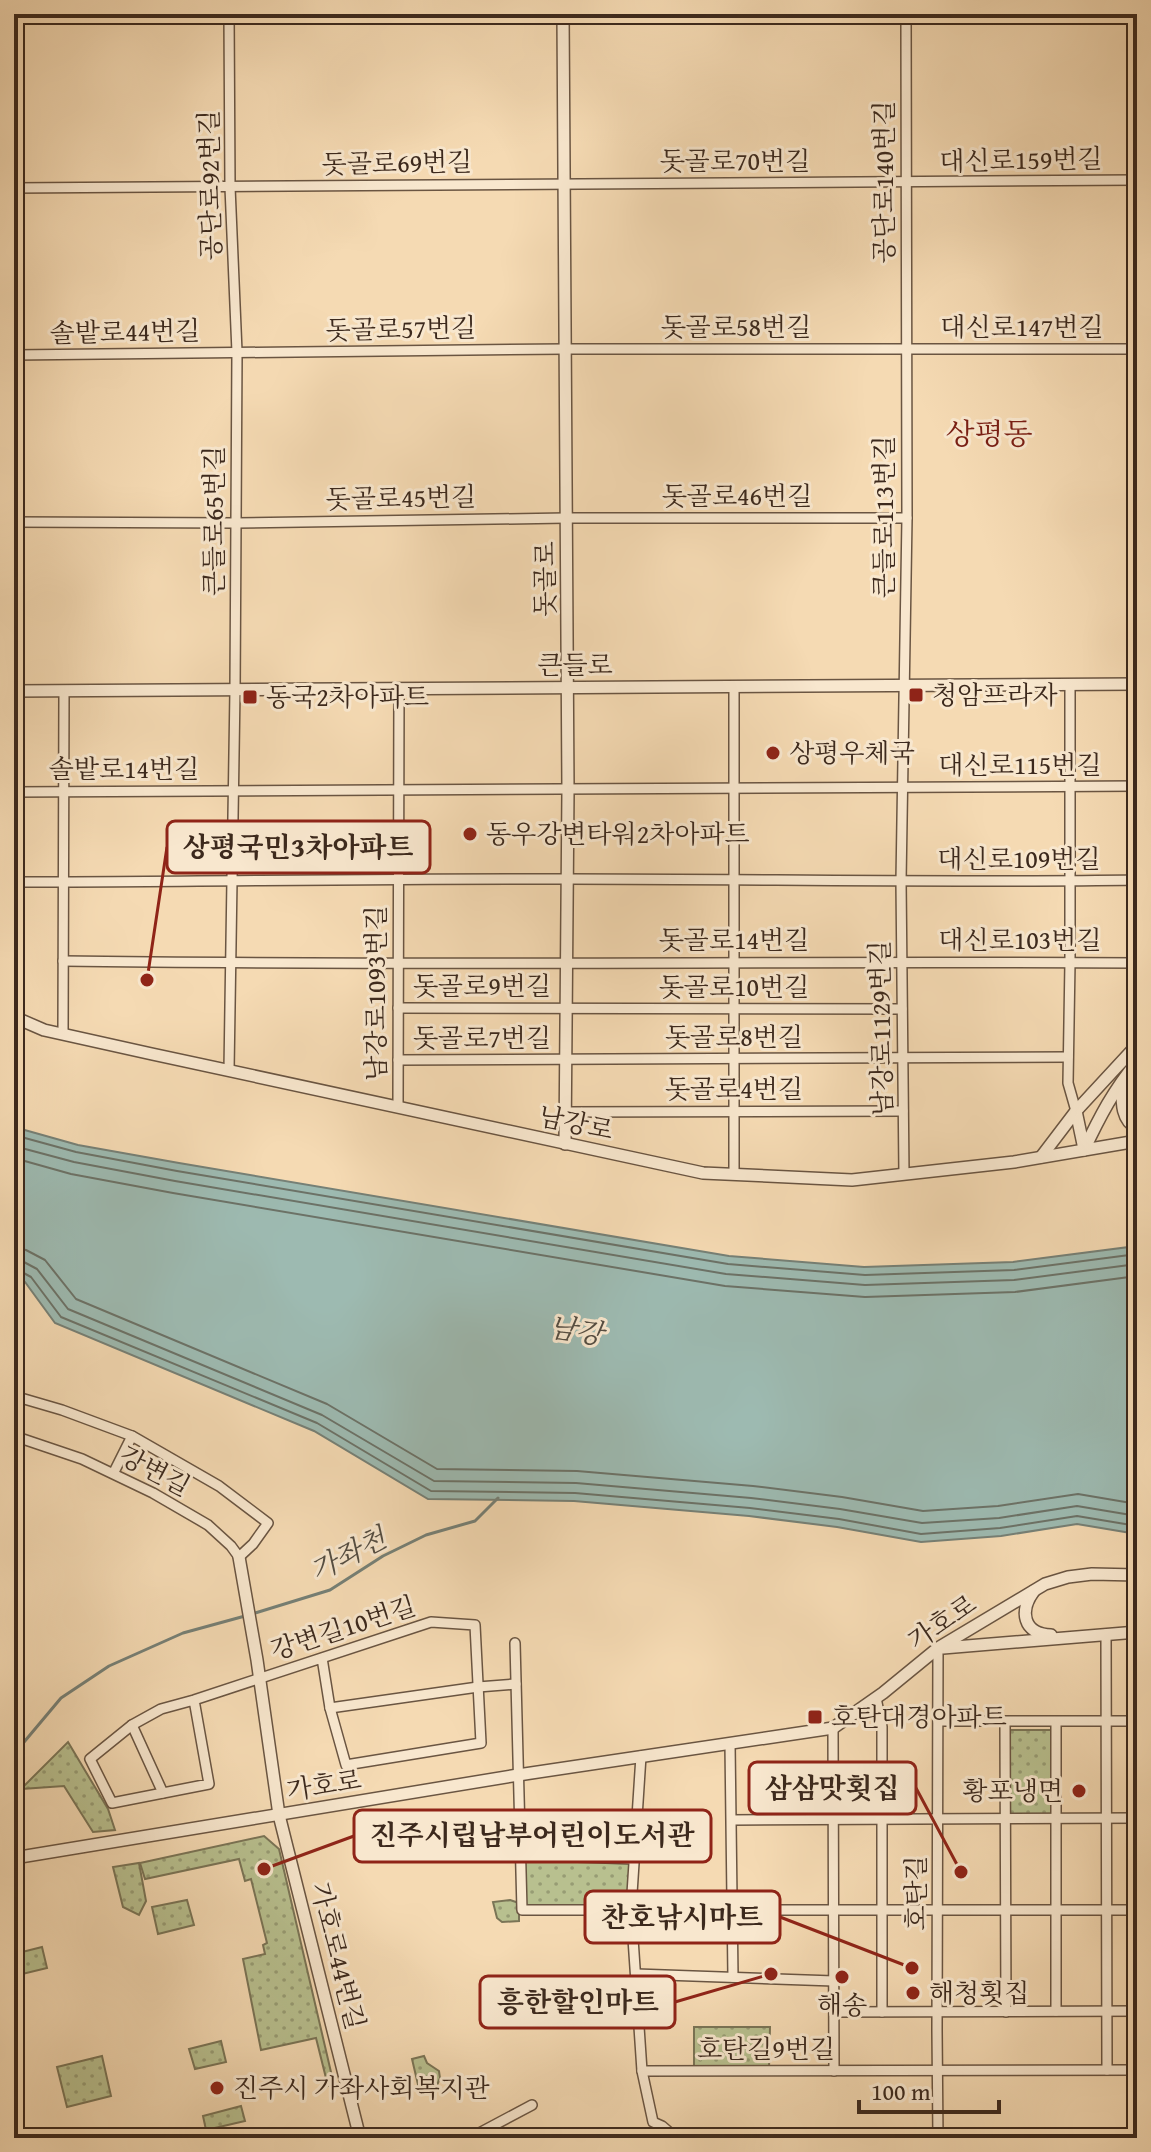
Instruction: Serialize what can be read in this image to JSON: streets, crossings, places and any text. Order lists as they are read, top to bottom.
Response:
{
  "streets": {
    "street": [
      "대신로159번길",
      "돗골로70번길",
      "돗골로69번길",
      "공단로140번길",
      "공단로92번길",
      "돗골로58번길",
      "대신로147번길",
      "돗골로57번길",
      "솔밭로44번길",
      "돗골로46번길",
      "돗골로45번길",
      "큰들로113번길",
      "큰들로65번길",
      "돗골로",
      "큰들로",
      "대신로115번길",
      "솔밭로14번길",
      "대신로109번길",
      "돗골로14번길",
      "대신로103번길",
      "돗골로9번길",
      "돗골로10번길",
      "남강로1093번길",
      "남강로1129번길",
      "돗골로8번길",
      "돗골로7번길",
      "돗골로4번길",
      "남강로",
      "강변길",
      "가호로",
      "강변길10번길",
      "호탄길",
      "가호로44번길",
      "호탄길9번길"
    ]
  },
  "crossings": [
    ["대신로159번길", "돗골로70번길"],
    ["대신로159번길", "공단로140번길"],
    ["돗골로70번길", "돗골로69번길"],
    ["돗골로70번길", "공단로140번길"],
    ["돗골로70번길", "돗골로"],
    ["돗골로69번길", "공단로92번길"],
    ["돗골로69번길", "돗골로"],
    ["공단로140번길", "돗골로58번길"],
    ["공단로140번길", "대신로147번길"],
    ["공단로140번길", "큰들로113번길"],
    ["공단로92번길", "돗골로57번길"],
    ["공단로92번길", "솔밭로44번길"],
    ["공단로92번길", "큰들로65번길"],
    ["돗골로58번길", "대신로147번길"],
    ["돗골로58번길", "돗골로57번길"],
    ["돗골로58번길", "큰들로113번길"],
    ["돗골로58번길", "돗골로"],
    ["대신로147번길", "큰들로113번길"],
    ["돗골로57번길", "솔밭로44번길"],
    ["돗골로57번길", "큰들로65번길"],
    ["돗골로57번길", "돗골로"],
    ["솔밭로44번길", "큰들로65번길"],
    ["돗골로46번길", "돗골로45번길"],
    ["돗골로46번길", "큰들로113번길"],
    ["돗골로46번길", "돗골로"],
    ["돗골로45번길", "큰들로65번길"],
    ["돗골로45번길", "돗골로"],
    ["큰들로113번길", "큰들로"],
    ["큰들로113번길", "대신로115번길"],
    ["큰들로113번길", "남강로1129번길"],
    ["큰들로65번길", "큰들로"],
    ["큰들로65번길", "솔밭로14번길"],
    ["큰들로65번길", "대신로109번길"],
    ["큰들로65번길", "돗골로14번길"],
    ["큰들로65번길", "남강로"],
    ["돗골로", "큰들로"],
    ["돗골로", "대신로115번길"],
    ["돗골로", "솔밭로14번길"],
    ["돗골로", "대신로109번길"],
    ["돗골로", "돗골로14번길"],
    ["돗골로", "돗골로9번길"],
    ["돗골로", "돗골로10번길"],
    ["돗골로", "돗골로8번길"],
    ["돗골로", "돗골로7번길"],
    ["돗골로", "돗골로4번길"],
    ["돗골로", "남강로"],
    ["큰들로", "남강로1093번길"],
    ["대신로115번길", "솔밭로14번길"],
    ["대신로115번길", "남강로1129번길"],
    ["솔밭로14번길", "남강로1093번길"],
    ["대신로109번길", "남강로1093번길"],
    ["대신로109번길", "남강로1129번길"],
    ["돗골로14번길", "대신로103번길"],
    ["돗골로14번길", "남강로1093번길"],
    ["돗골로14번길", "남강로1129번길"],
    ["대신로103번길", "남강로1129번길"],
    ["돗골로9번길", "돗골로10번길"],
    ["돗골로9번길", "남강로1093번길"],
    ["돗골로10번길", "남강로1129번길"],
    ["남강로1093번길", "돗골로7번길"],
    ["남강로1093번길", "남강로"],
    ["남강로1129번길", "돗골로8번길"],
    ["남강로1129번길", "돗골로4번길"],
    ["남강로1129번길", "남강로"],
    ["돗골로8번길", "돗골로7번길"],
    ["가호로", "호탄길"],
    ["가호로", "가호로44번길"],
    ["호탄길", "호탄길9번길"]
  ],
  "districts": ["상평동"],
  "water": ["남강", "가좌천"],
  "places": {
    "transit": ["청암프라자", "동국2차아파트", "호탄대경아파트"],
    "other": [
      "상평우체국",
      "동우강변타워2차아파트",
      "상평국민3차아파트",
      "황포냉면",
      "진주시립남부어린이도서관",
      "삼삼맛횟집",
      "찬호낚시마트",
      "흥한할인마트",
      "해송",
      "해청횟집",
      "진주시 가좌사회복지관"
    ]
  },
  "scale_bar": "100 m"
}
